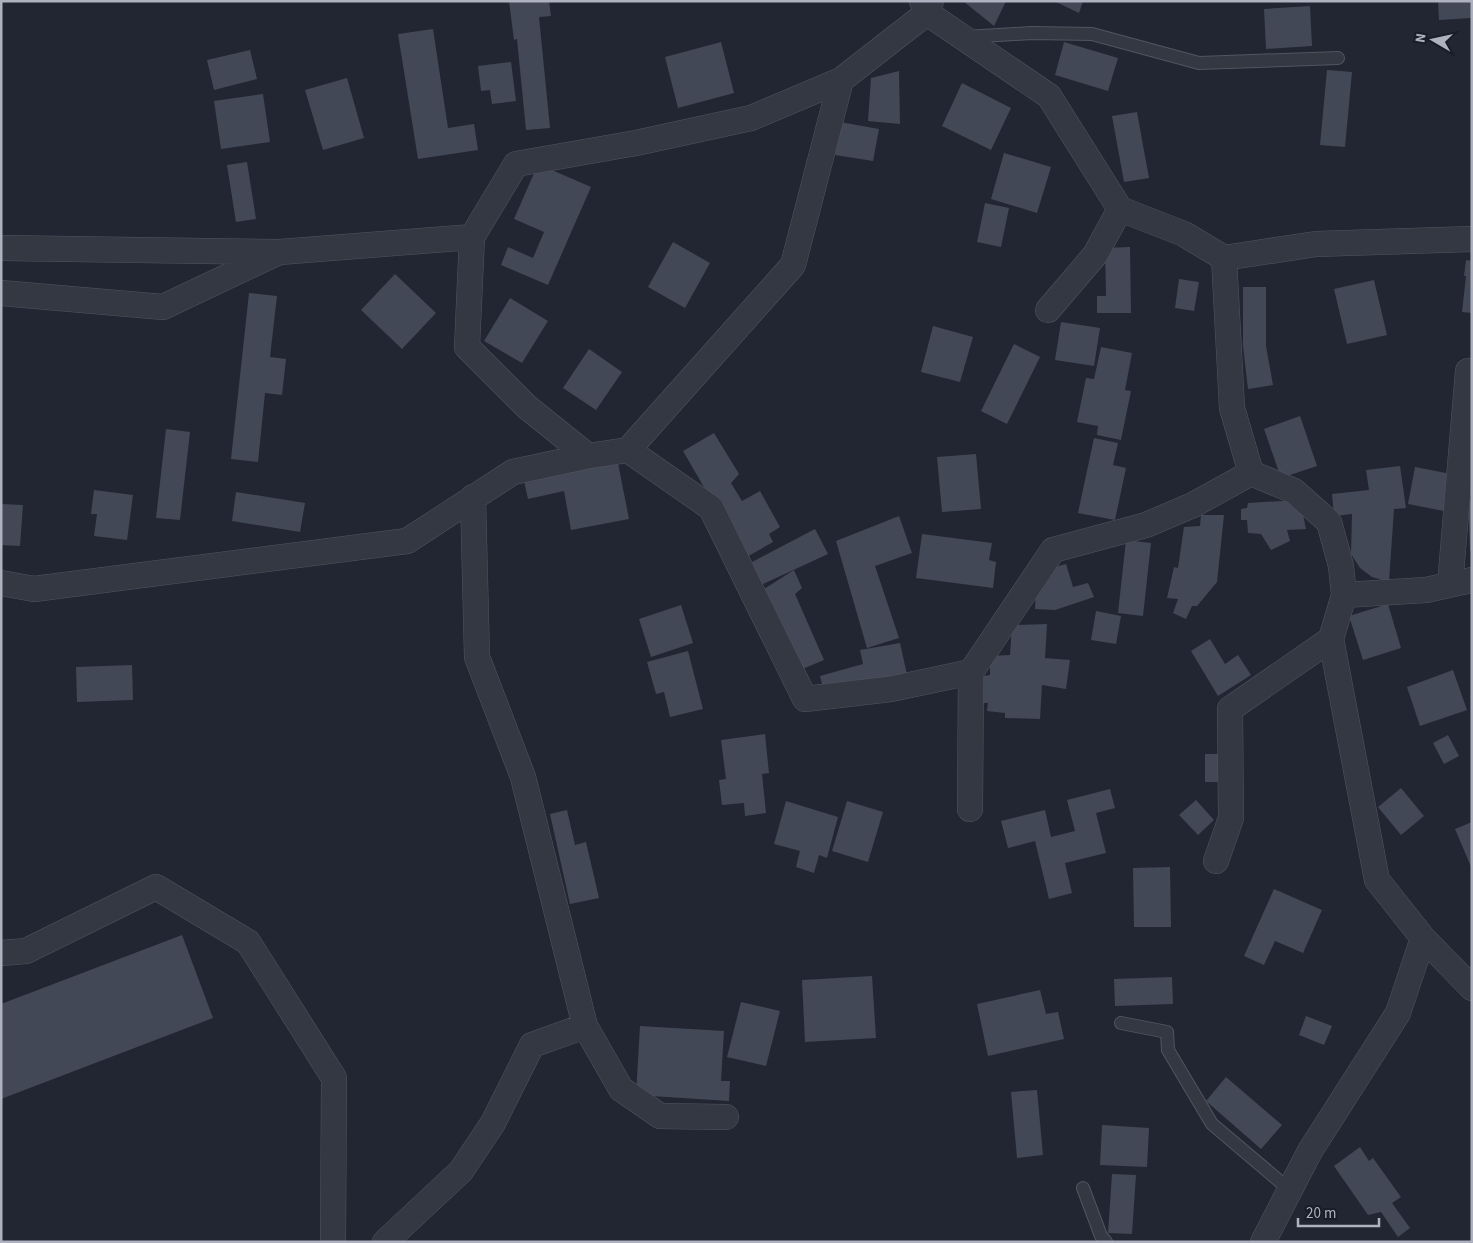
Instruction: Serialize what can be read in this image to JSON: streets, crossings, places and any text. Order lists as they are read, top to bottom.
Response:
{
  "scale_bar": "20 m",
  "north": "left"
}
